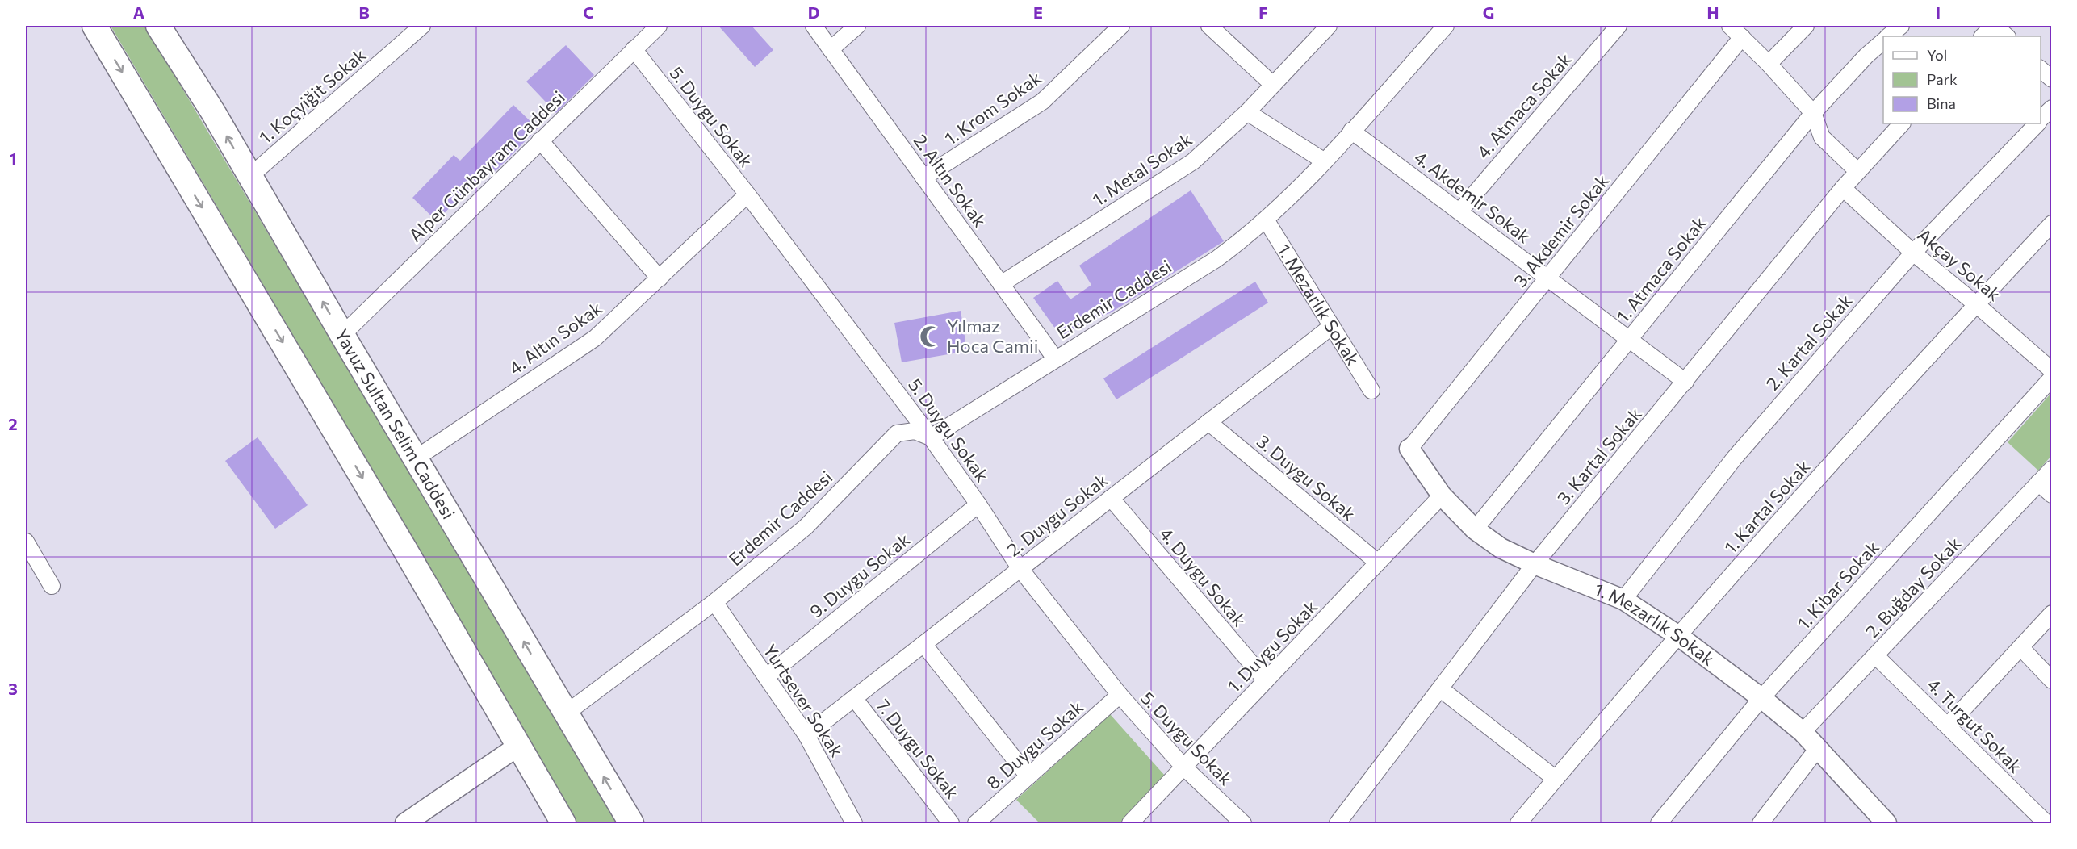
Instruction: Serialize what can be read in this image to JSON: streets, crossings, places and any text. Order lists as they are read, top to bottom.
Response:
{
  "streets": {
    "main road": ["Yavuz Sultan Selim Caddesi"],
    "street": [
      "1. Koçyiğit Sokak",
      "4. Atmaca Sokak",
      "1. Krom Sokak",
      "5. Duygu Sokak",
      "Alper Günbayram Caddesi",
      "1. Metal Sokak",
      "2. Altın Sokak",
      "4. Akdemir Sokak",
      "3. Akdemir Sokak",
      "Akçay Sokak",
      "1. Atmaca Sokak",
      "Erdemir Caddesi",
      "1. Mezarlık Sokak",
      "4. Altın Sokak",
      "2. Kartal Sokak",
      "3. Kartal Sokak",
      "3. Duygu Sokak",
      "1. Kartal Sokak",
      "2. Duygu Sokak",
      "9. Duygu Sokak",
      "4. Duygu Sokak",
      "1. Kibar Sokak",
      "2. Buğday Sokak",
      "1. Duygu Sokak",
      "Yurtsever Sokak",
      "4. Turgut Sokak",
      "8. Duygu Sokak",
      "7. Duygu Sokak"
    ]
  },
  "crossings": [
    ["1. Koçyiğit Sokak", "Yavuz Sultan Selim Caddesi"],
    ["4. Atmaca Sokak", "4. Akdemir Sokak"],
    ["1. Krom Sokak", "2. Altın Sokak"],
    ["5. Duygu Sokak", "Alper Günbayram Caddesi"],
    ["5. Duygu Sokak", "Erdemir Caddesi"],
    ["5. Duygu Sokak", "4. Altın Sokak"],
    ["5. Duygu Sokak", "2. Duygu Sokak"],
    ["5. Duygu Sokak", "9. Duygu Sokak"],
    ["5. Duygu Sokak", "1. Duygu Sokak"],
    ["5. Duygu Sokak", "8. Duygu Sokak"],
    ["Alper Günbayram Caddesi", "Yavuz Sultan Selim Caddesi"],
    ["1. Metal Sokak", "2. Altın Sokak"],
    ["2. Altın Sokak", "Erdemir Caddesi"],
    ["4. Akdemir Sokak", "3. Akdemir Sokak"],
    ["4. Akdemir Sokak", "1. Atmaca Sokak"],
    ["4. Akdemir Sokak", "Erdemir Caddesi"],
    ["4. Akdemir Sokak", "3. Kartal Sokak"],
    ["3. Akdemir Sokak", "1. Mezarlık Sokak"],
    ["Akçay Sokak", "2. Kartal Sokak"],
    ["Akçay Sokak", "3. Kartal Sokak"],
    ["Akçay Sokak", "1. Kartal Sokak"],
    ["1. Atmaca Sokak", "1. Mezarlık Sokak"],
    ["Erdemir Caddesi", "1. Mezarlık Sokak"],
    ["Erdemir Caddesi", "Yavuz Sultan Selim Caddesi"],
    ["Erdemir Caddesi", "Yurtsever Sokak"],
    ["1. Mezarlık Sokak", "2. Kartal Sokak"],
    ["1. Mezarlık Sokak", "3. Kartal Sokak"],
    ["1. Mezarlık Sokak", "1. Kartal Sokak"],
    ["1. Mezarlık Sokak", "2. Duygu Sokak"],
    ["1. Mezarlık Sokak", "1. Kibar Sokak"],
    ["1. Mezarlık Sokak", "2. Buğday Sokak"],
    ["1. Mezarlık Sokak", "1. Duygu Sokak"],
    ["4. Altın Sokak", "Yavuz Sultan Selim Caddesi"],
    ["3. Duygu Sokak", "2. Duygu Sokak"],
    ["3. Duygu Sokak", "1. Duygu Sokak"],
    ["2. Duygu Sokak", "4. Duygu Sokak"],
    ["2. Duygu Sokak", "Yurtsever Sokak"],
    ["2. Duygu Sokak", "7. Duygu Sokak"],
    ["9. Duygu Sokak", "Yurtsever Sokak"],
    ["4. Duygu Sokak", "1. Duygu Sokak"],
    ["2. Buğday Sokak", "4. Turgut Sokak"]
  ],
  "places": {
    "mosque": ["Yılmaz Hoca Camii"]
  },
  "legend": ["Yol", "Park", "Bina"],
  "grid": {
    "columns": [
      "A",
      "B",
      "C",
      "D",
      "E",
      "F",
      "G",
      "H",
      "I"
    ],
    "rows": ["1", "2", "3"]
  }
}
